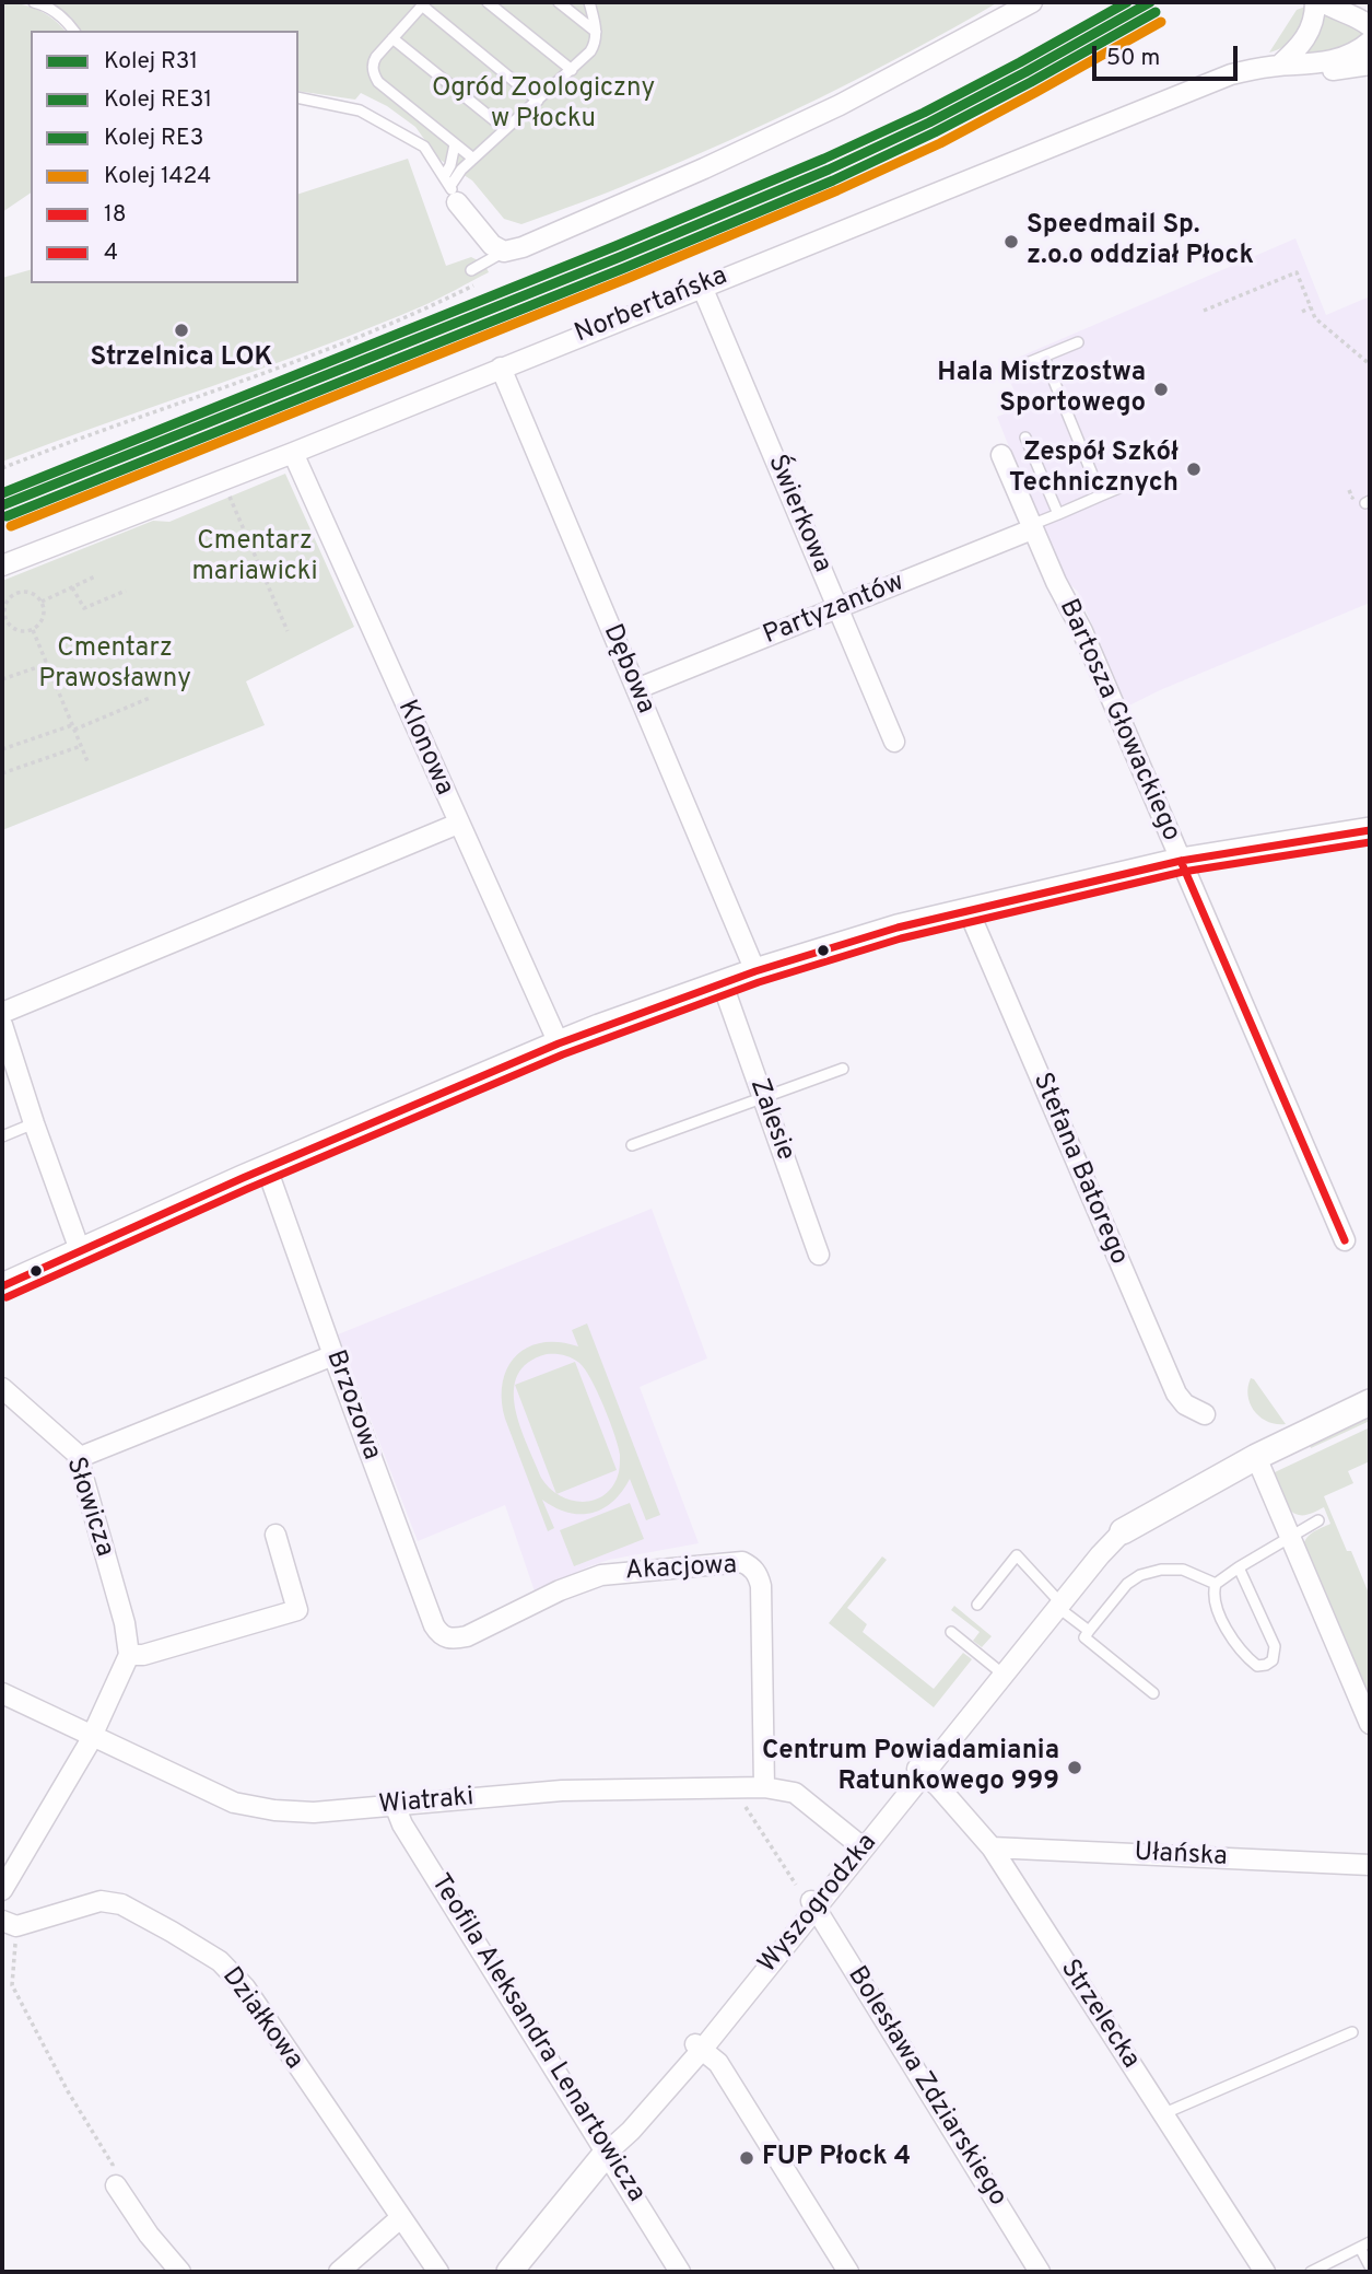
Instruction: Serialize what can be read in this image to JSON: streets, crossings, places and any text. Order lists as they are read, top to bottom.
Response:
{
  "streets": {
    "street": [
      "Norbertańska",
      "Świerkowa",
      "Partyzantów",
      "Dębowa",
      "Bartosza Głowackiego",
      "Klonowa",
      "Zalesie",
      "Stefana Batorego",
      "Brzozowa",
      "Słowicza",
      "Akacjowa",
      "Wiatraki",
      "Ułańska",
      "Wyszogrodzka",
      "Strzelecka",
      "Działkowa",
      "Teofila Aleksandra Lenartowicza",
      "Bolesława Zdziarskiego"
    ]
  },
  "crossings": [
    ["Norbertańska", "Świerkowa"],
    ["Norbertańska", "Dębowa"],
    ["Norbertańska", "Klonowa"],
    ["Świerkowa", "Partyzantów"],
    ["Partyzantów", "Dębowa"],
    ["Partyzantów", "Bartosza Głowackiego"],
    ["Brzozowa", "Akacjowa"],
    ["Akacjowa", "Wiatraki"],
    ["Wiatraki", "Teofila Aleksandra Lenartowicza"],
    ["Ułańska", "Strzelecka"],
    ["Wyszogrodzka", "Strzelecka"],
    ["Wyszogrodzka", "Teofila Aleksandra Lenartowicza"],
    ["Wyszogrodzka", "Bolesława Zdziarskiego"]
  ],
  "parks": ["Ogród Zoologiczny w Płocku", "Cmentarz mariawicki", "Cmentarz Prawosławny"],
  "places": [
    "Speedmail Sp. z.o.o oddział Płock",
    "Strzelnica LOK",
    "Hala Mistrzostwa Sportowego",
    "Zespół Szkół Technicznych",
    "Centrum Powiadamiania Ratunkowego 999",
    "FUP Płock 4"
  ],
  "lines": [
    "rail line R31",
    "rail line RE3",
    "rail line RE31",
    "rail line 1424",
    "transit line 18",
    "transit line 4"
  ],
  "legend": [
    "Kolej R31",
    "Kolej RE31",
    "Kolej RE3",
    "Kolej 1424",
    "18",
    "4"
  ],
  "scale_bar": "50 m"
}
